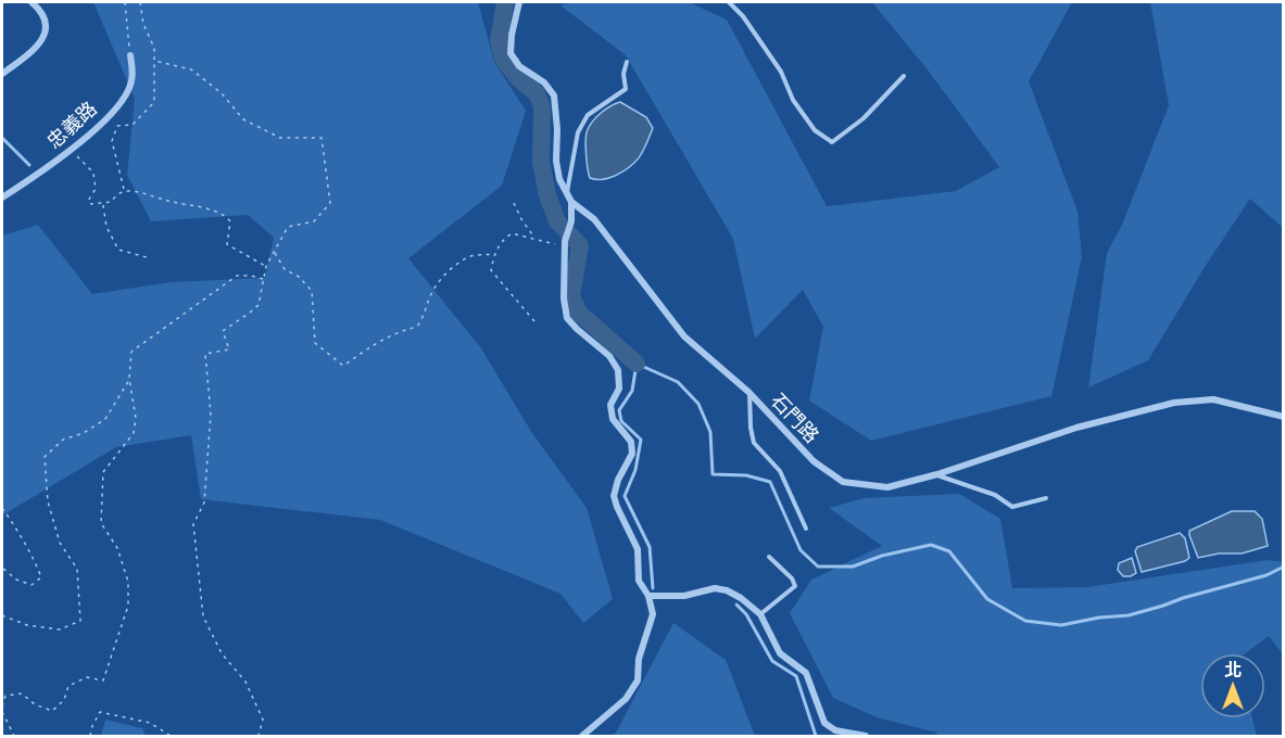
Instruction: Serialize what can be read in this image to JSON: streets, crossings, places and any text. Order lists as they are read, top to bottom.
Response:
{
  "streets": {
    "street": ["忠義路", "石門路"]
  },
  "north": "top"
}
